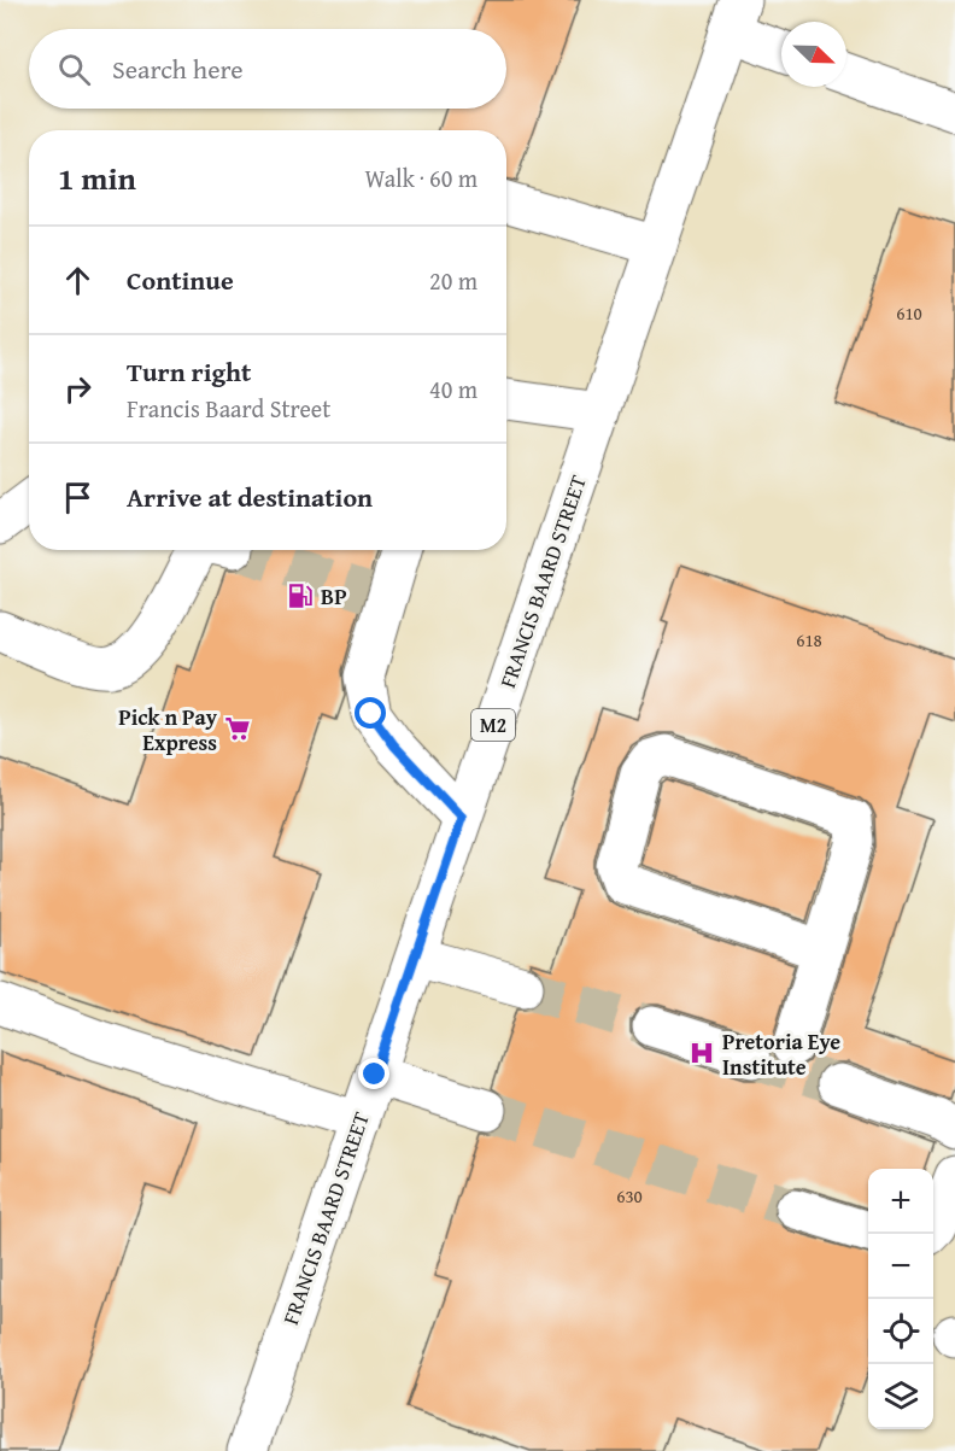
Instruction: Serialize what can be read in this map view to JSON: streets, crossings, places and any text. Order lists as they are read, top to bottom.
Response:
{
  "streets": {
    "main road": ["FRANCIS BAARD STREET", "M2"]
  },
  "places": {
    "fuel station": ["BP"],
    "supermarket": ["Pick n Pay Express"],
    "hospital": ["Pretoria Eye Institute"]
  },
  "house_numbers": ["610", "618", "630"],
  "north": "bottom right",
  "page": {
    "search": "Search here",
    "heading": ["1 min", "Walk · 60 m"],
    "list": [
      ["Continue", "20 m"],
      ["Turn right", "Francis Baard Street", "40 m"],
      "Arrive at destination"
    ],
    "map_buttons": ["+", "−"]
  }
}
